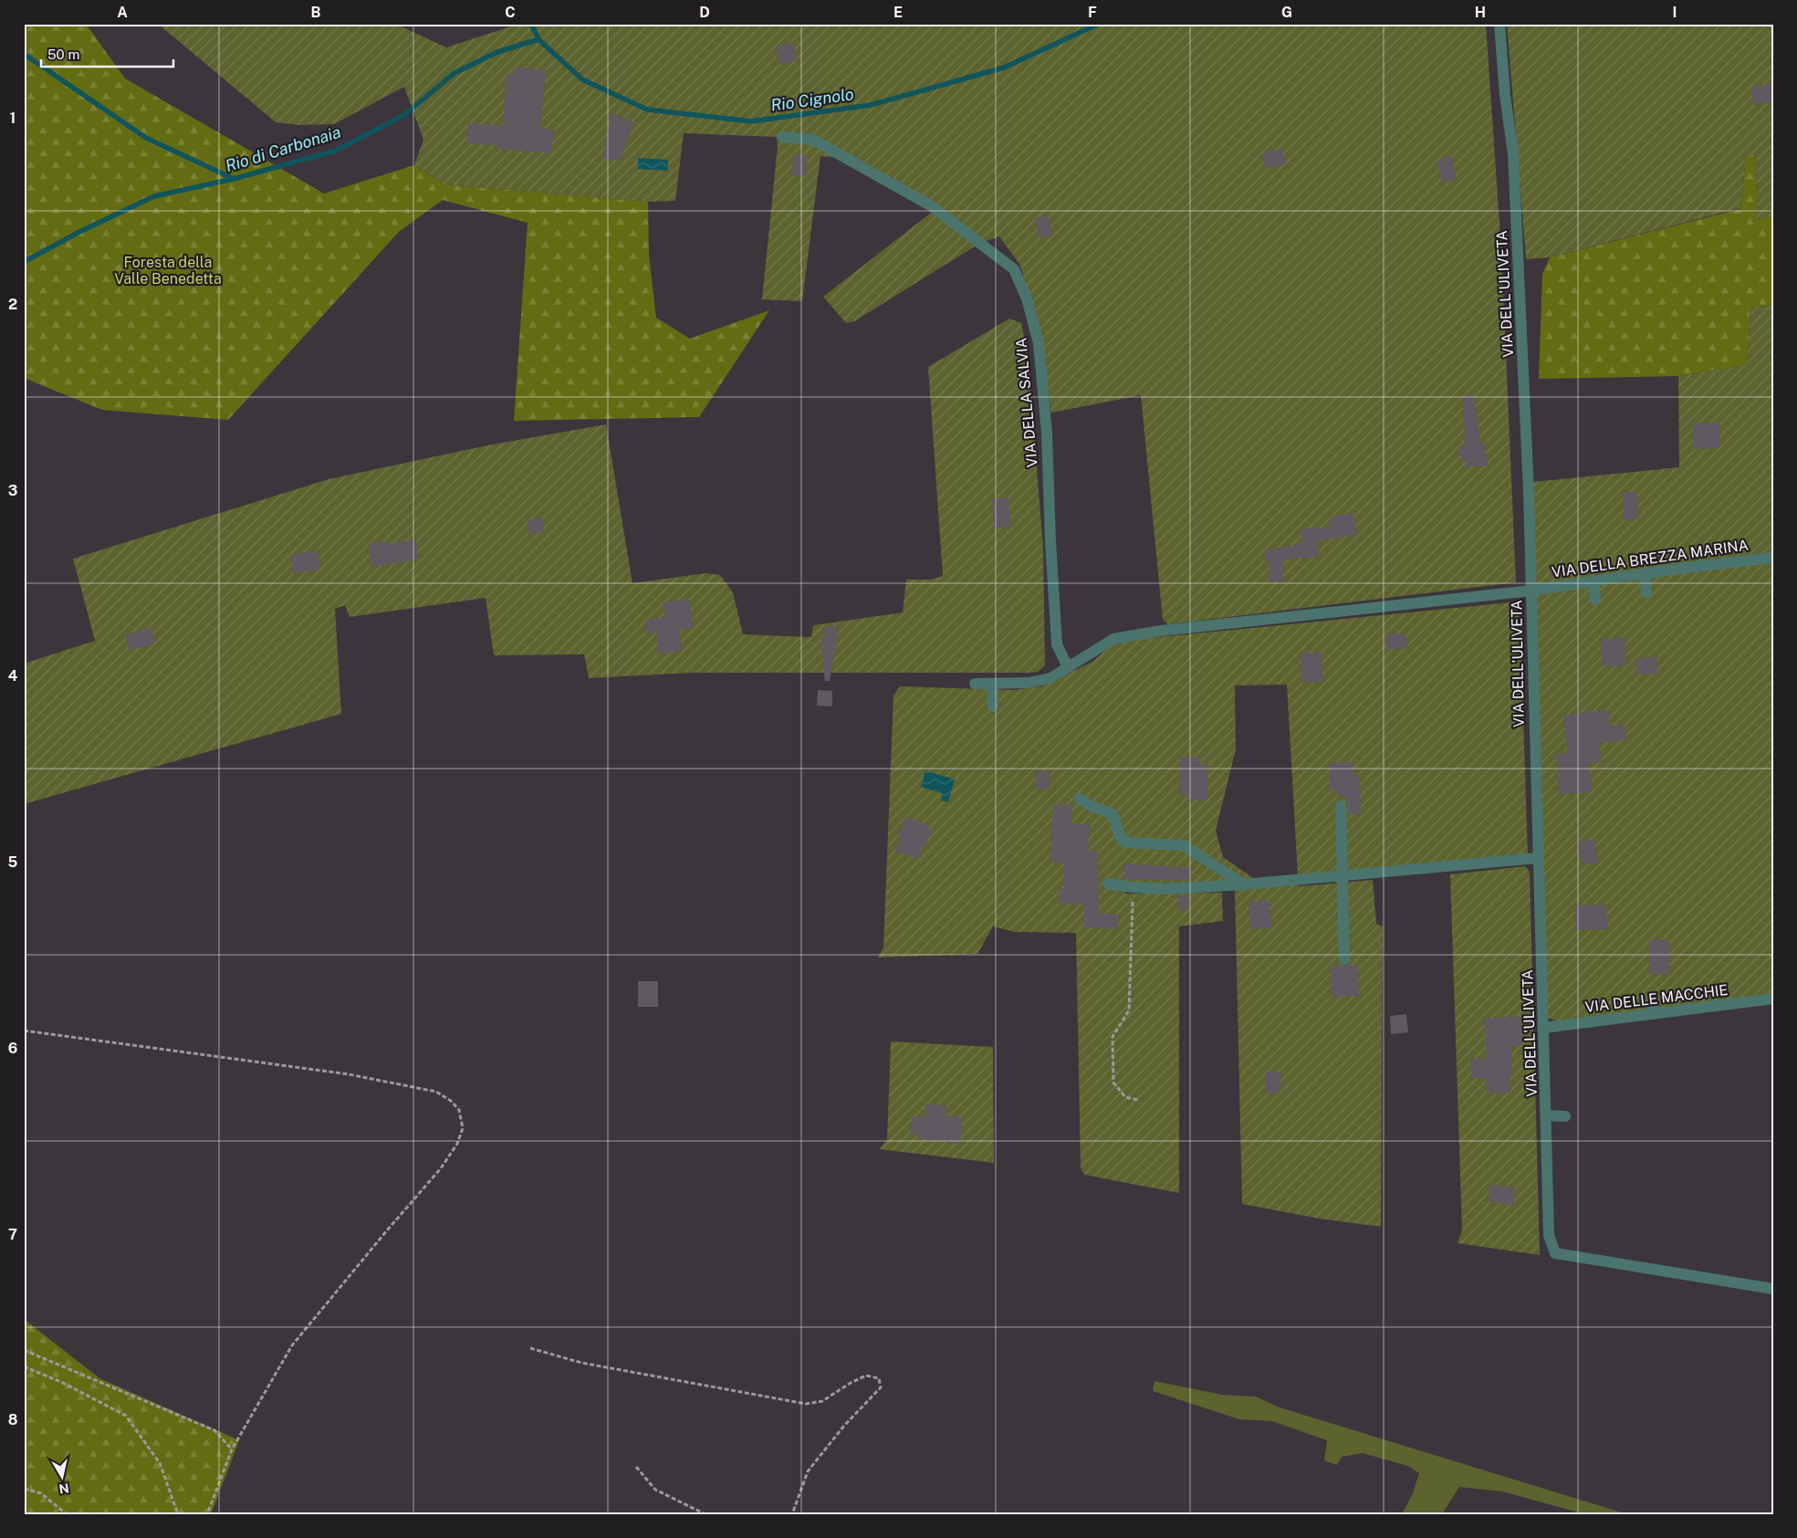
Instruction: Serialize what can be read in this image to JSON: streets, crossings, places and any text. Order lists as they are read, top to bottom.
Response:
{
  "streets": {
    "street": [
      "VIA DELL'ULIVETA",
      "VIA DELLA SALVIA",
      "VIA DELLA BREZZA MARINA",
      "VIA DELLE MACCHIE"
    ]
  },
  "crossings": [
    ["VIA DELL'ULIVETA", "VIA DELLA SALVIA"],
    ["VIA DELL'ULIVETA", "VIA DELLA BREZZA MARINA"],
    ["VIA DELL'ULIVETA", "VIA DELLE MACCHIE"]
  ],
  "water": ["Rio Cignolo", "Rio di Carbonaia"],
  "parks": ["Foresta della Valle Benedetta"],
  "scale_bar": "50 m",
  "north": "bottom",
  "grid": {
    "columns": [
      "A",
      "B",
      "C",
      "D",
      "E",
      "F",
      "G",
      "H",
      "I"
    ],
    "rows": [
      "1",
      "2",
      "3",
      "4",
      "5",
      "6",
      "7",
      "8"
    ]
  }
}
